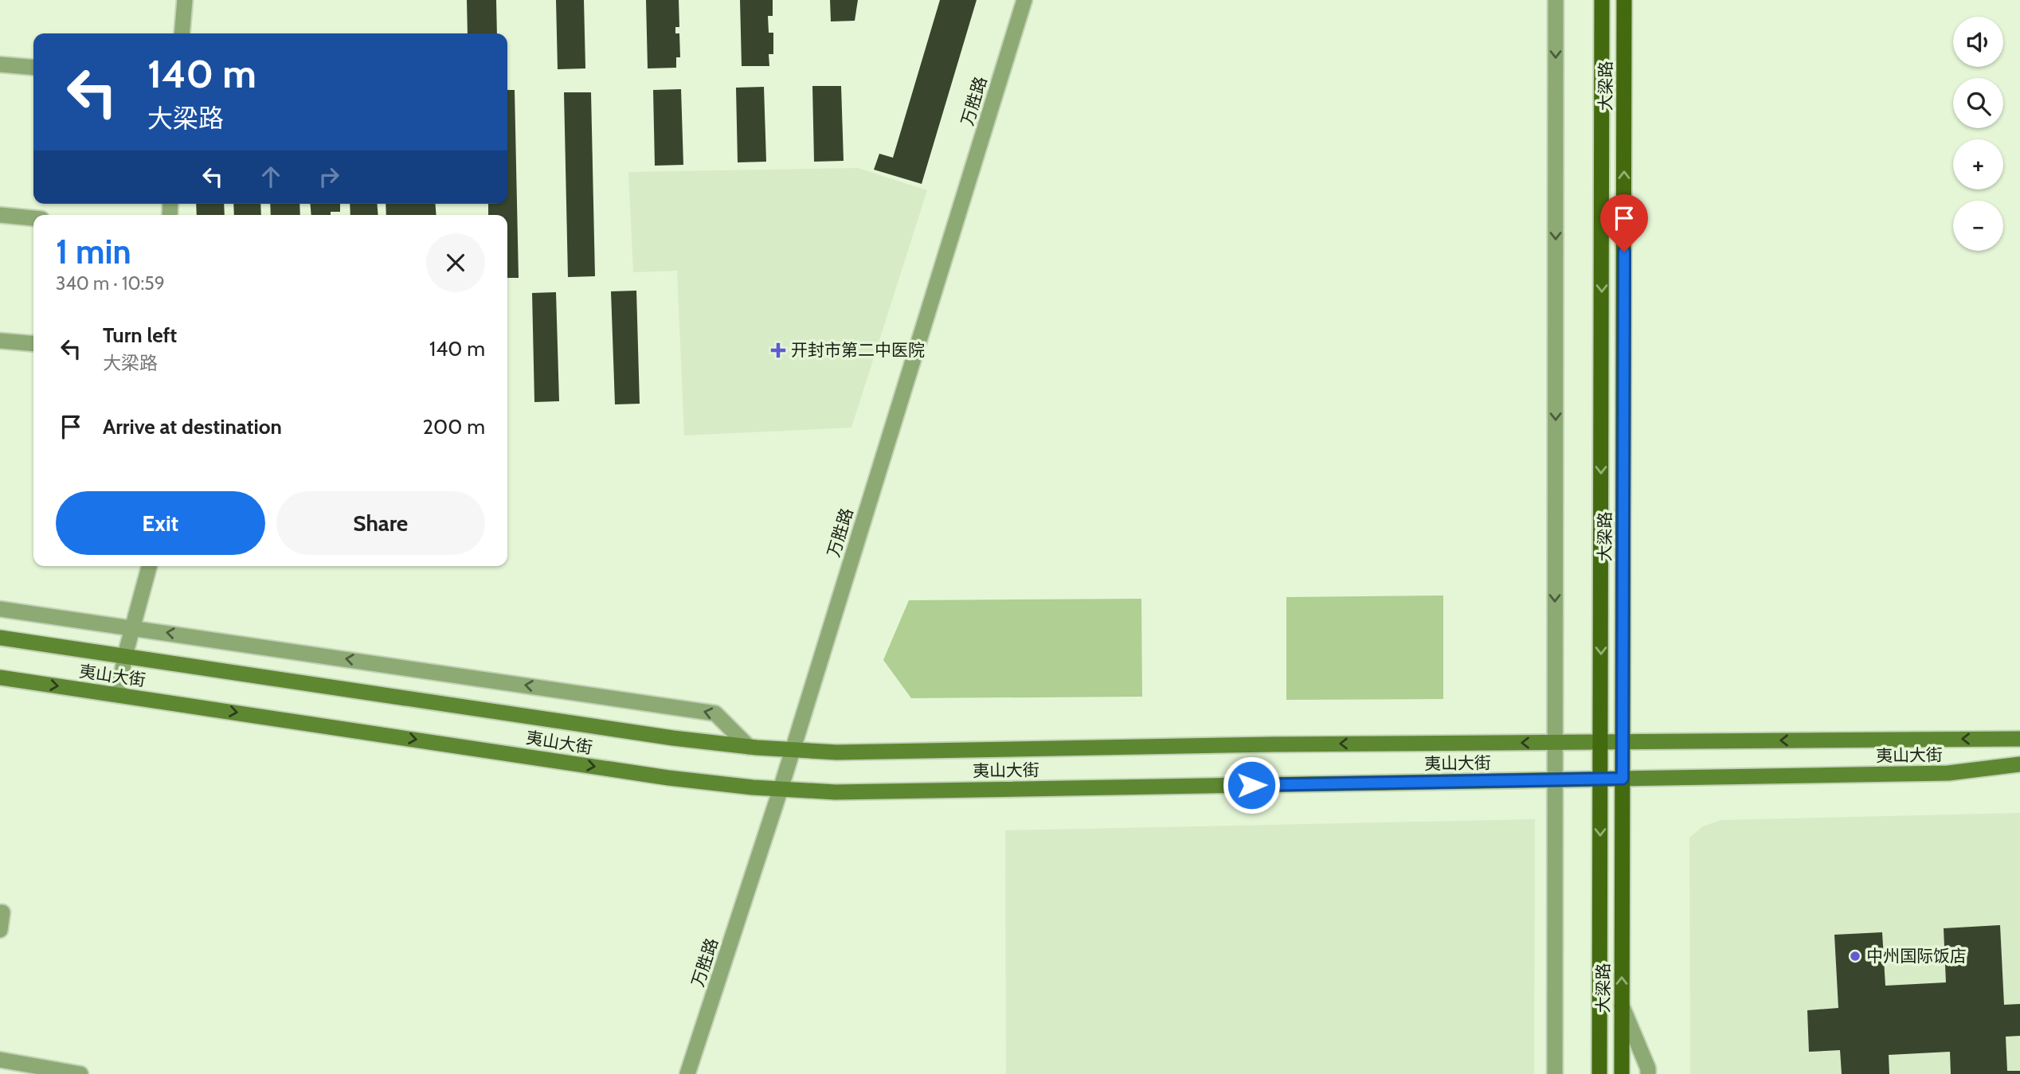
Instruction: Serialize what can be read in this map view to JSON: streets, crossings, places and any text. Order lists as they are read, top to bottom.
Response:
{
  "streets": {
    "main road": ["大梁路", "夷山大街"],
    "street": ["万胜路"]
  },
  "crossings": [
    ["大梁路", "夷山大街"],
    ["万胜路", "夷山大街"]
  ],
  "places": {
    "health": ["开封市第二中医院"],
    "other": ["中州国际饭店"]
  },
  "page": {
    "map_buttons": ["+", "−"],
    "turn": ["140 m", "大梁路"],
    "heading": ["1 min", "340 m · 10:59"],
    "list": [
      {
        "name": "Turn left",
        "note": "大梁路",
        "value": "140 m"
      },
      {
        "name": "Arrive at destination",
        "value": "200 m"
      }
    ],
    "buttons": ["Exit", "Share"]
  }
}
